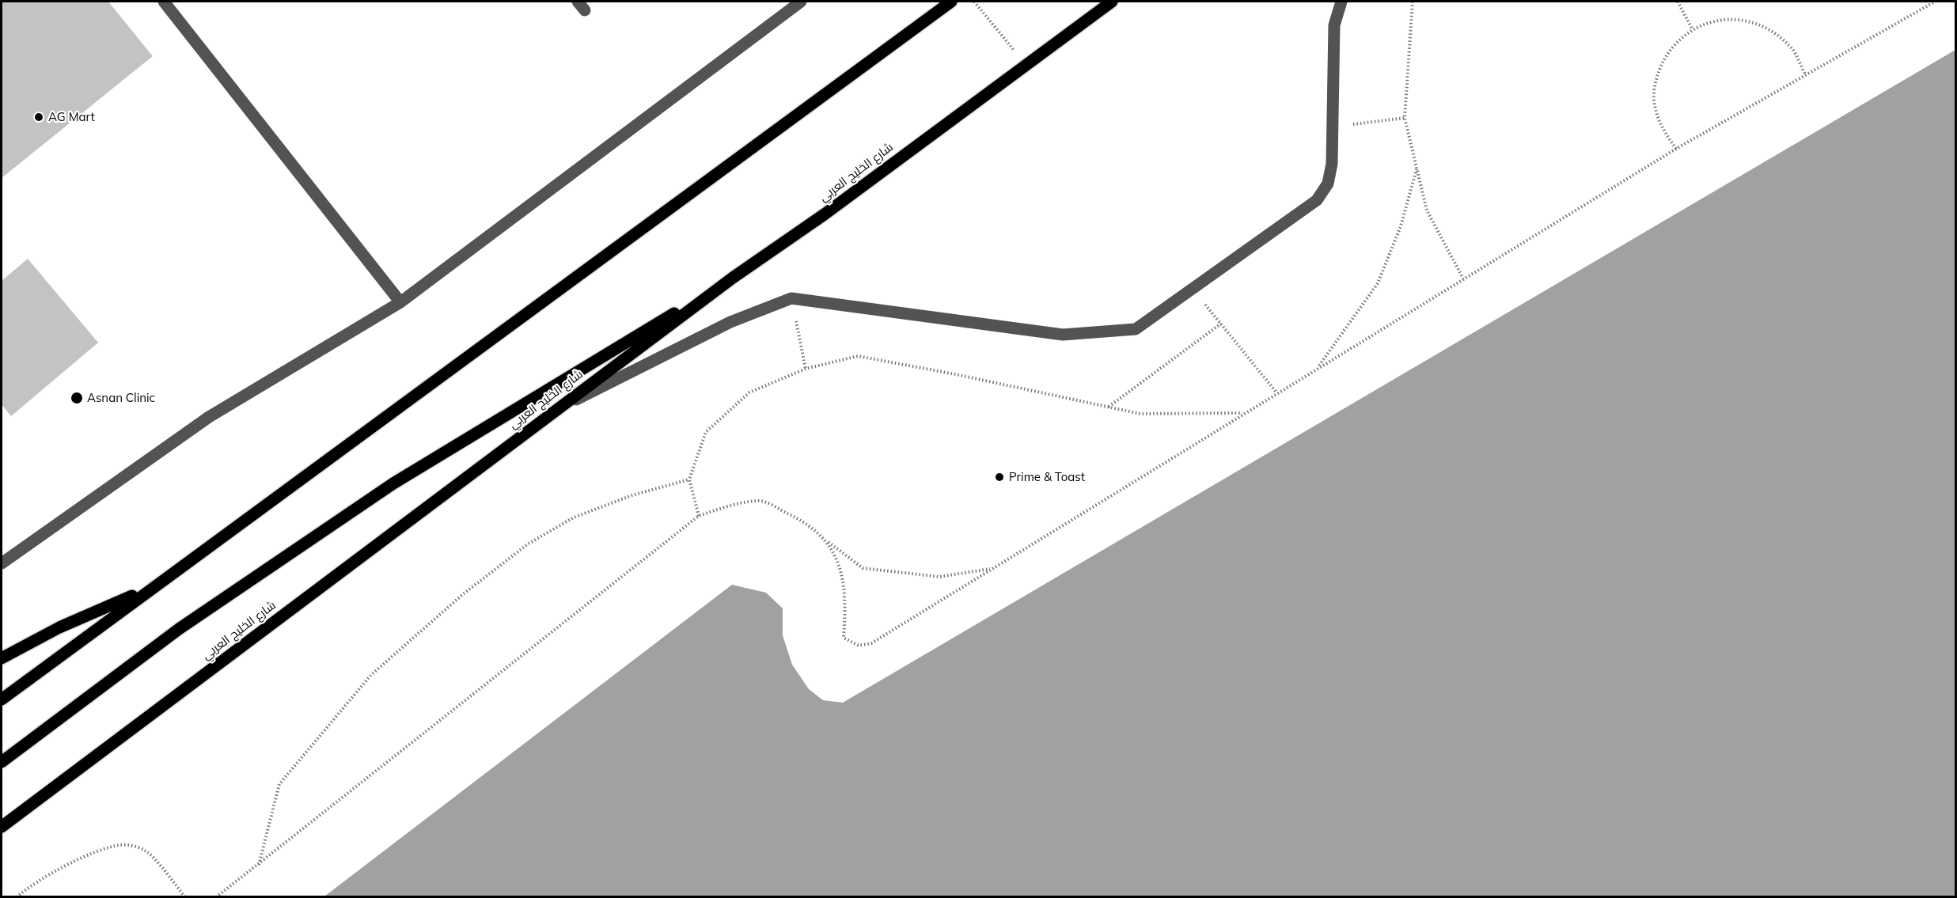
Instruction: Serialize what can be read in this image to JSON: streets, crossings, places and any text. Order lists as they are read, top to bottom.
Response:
{
  "streets": {
    "main road": ["شارع الخليج العربي"]
  },
  "places": ["AG Mart", "Asnan Clinic", "Prime & Toast"]
}
